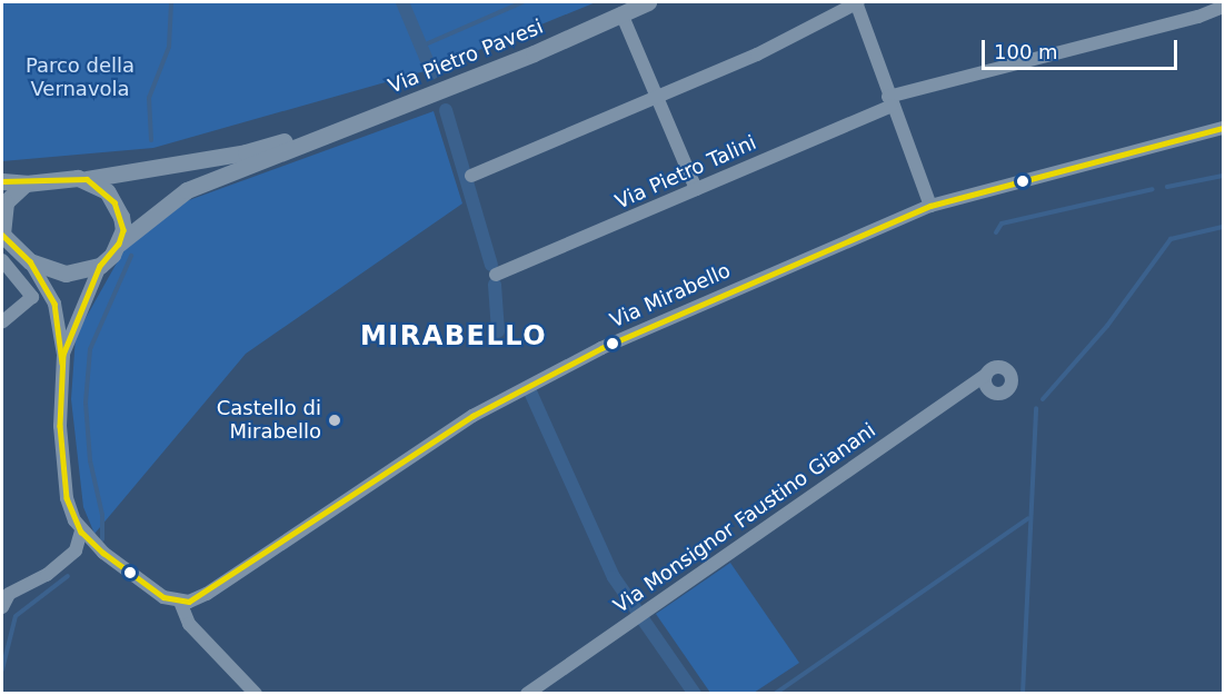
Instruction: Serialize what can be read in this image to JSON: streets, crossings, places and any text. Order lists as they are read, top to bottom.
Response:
{
  "streets": {
    "street": [
      "Via Pietro Pavesi",
      "Via Pietro Talini",
      "Via Mirabello",
      "Via Monsignor Faustino Gianani"
    ]
  },
  "districts": ["MIRABELLO"],
  "parks": ["Parco della Vernavola"],
  "places": ["Castello di Mirabello"],
  "scale_bar": "100 m"
}
